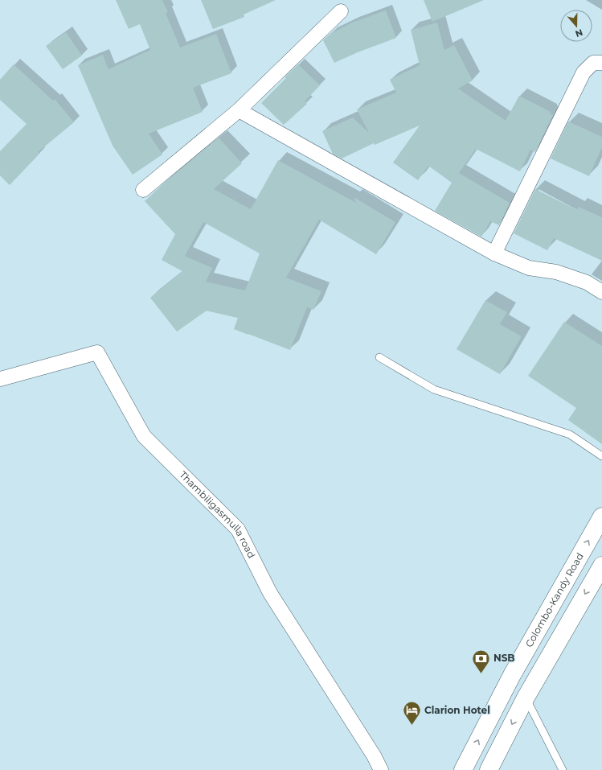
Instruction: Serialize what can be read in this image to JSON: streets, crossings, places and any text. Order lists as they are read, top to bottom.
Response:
{
  "streets": {
    "highway": ["Colombo-Kandy Road"],
    "street": ["Thambiligasmulla road"]
  },
  "places": {
    "bank": ["NSB"],
    "hotel": ["Clarion Hotel"]
  },
  "north": "bottom"
}
